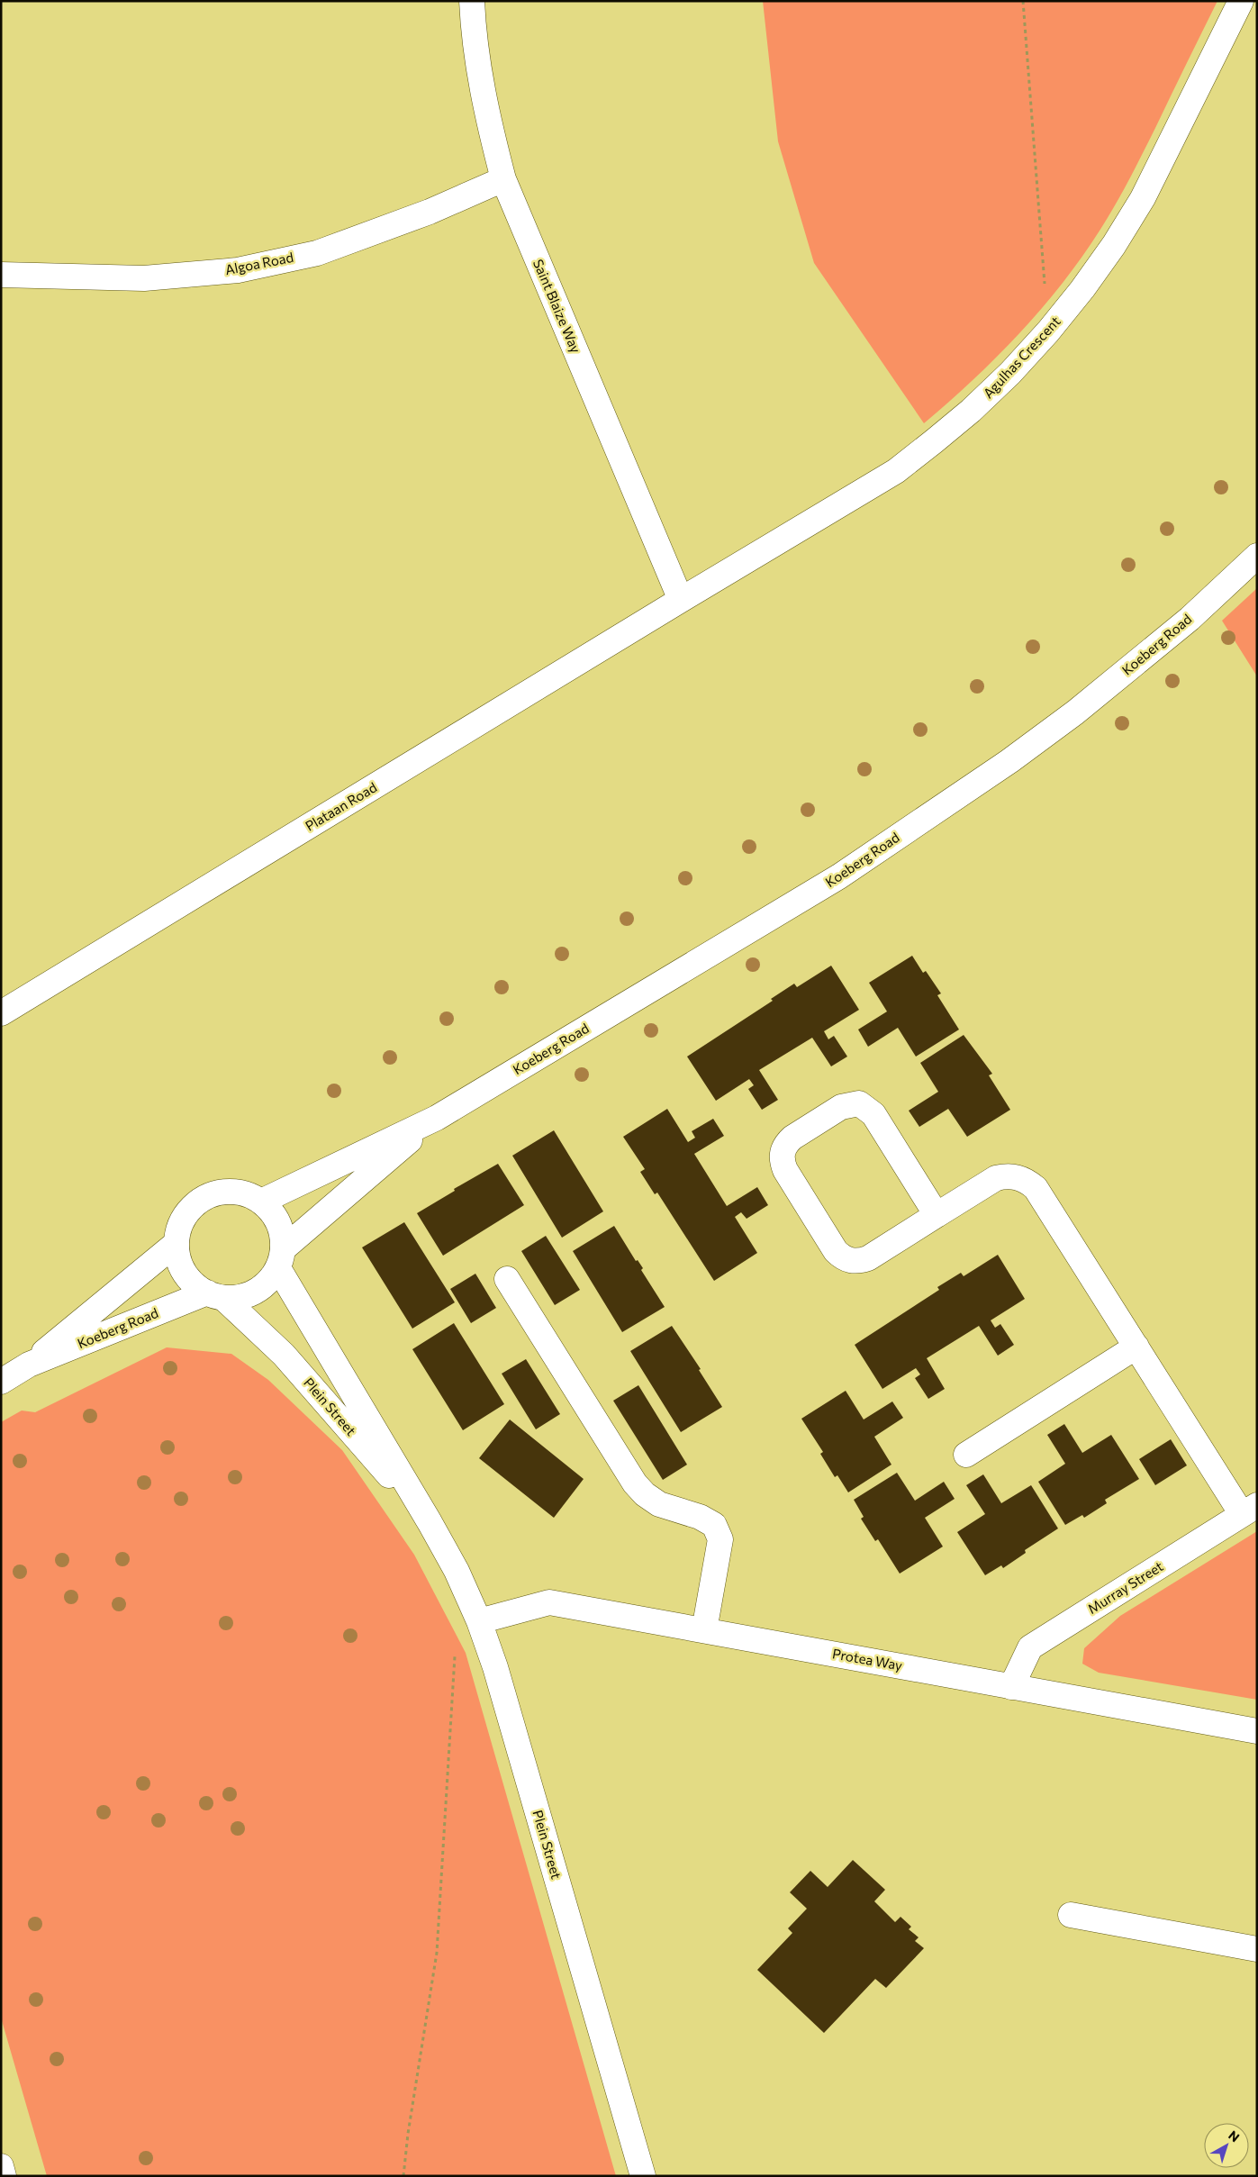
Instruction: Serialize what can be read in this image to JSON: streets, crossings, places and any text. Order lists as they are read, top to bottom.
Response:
{
  "streets": {
    "street": [
      "Algoa Road",
      "Saint Blaize Way",
      "Agulhas Crescent",
      "Koeberg Road",
      "Plataan Road",
      "Plein Street",
      "Murray Street",
      "Protea Way"
    ]
  },
  "crossings": [
    ["Algoa Road", "Saint Blaize Way"],
    ["Saint Blaize Way", "Agulhas Crescent"],
    ["Saint Blaize Way", "Plataan Road"],
    ["Agulhas Crescent", "Plataan Road"],
    ["Koeberg Road", "Plein Street"],
    ["Plein Street", "Protea Way"],
    ["Murray Street", "Protea Way"]
  ],
  "north": "top right"
}
